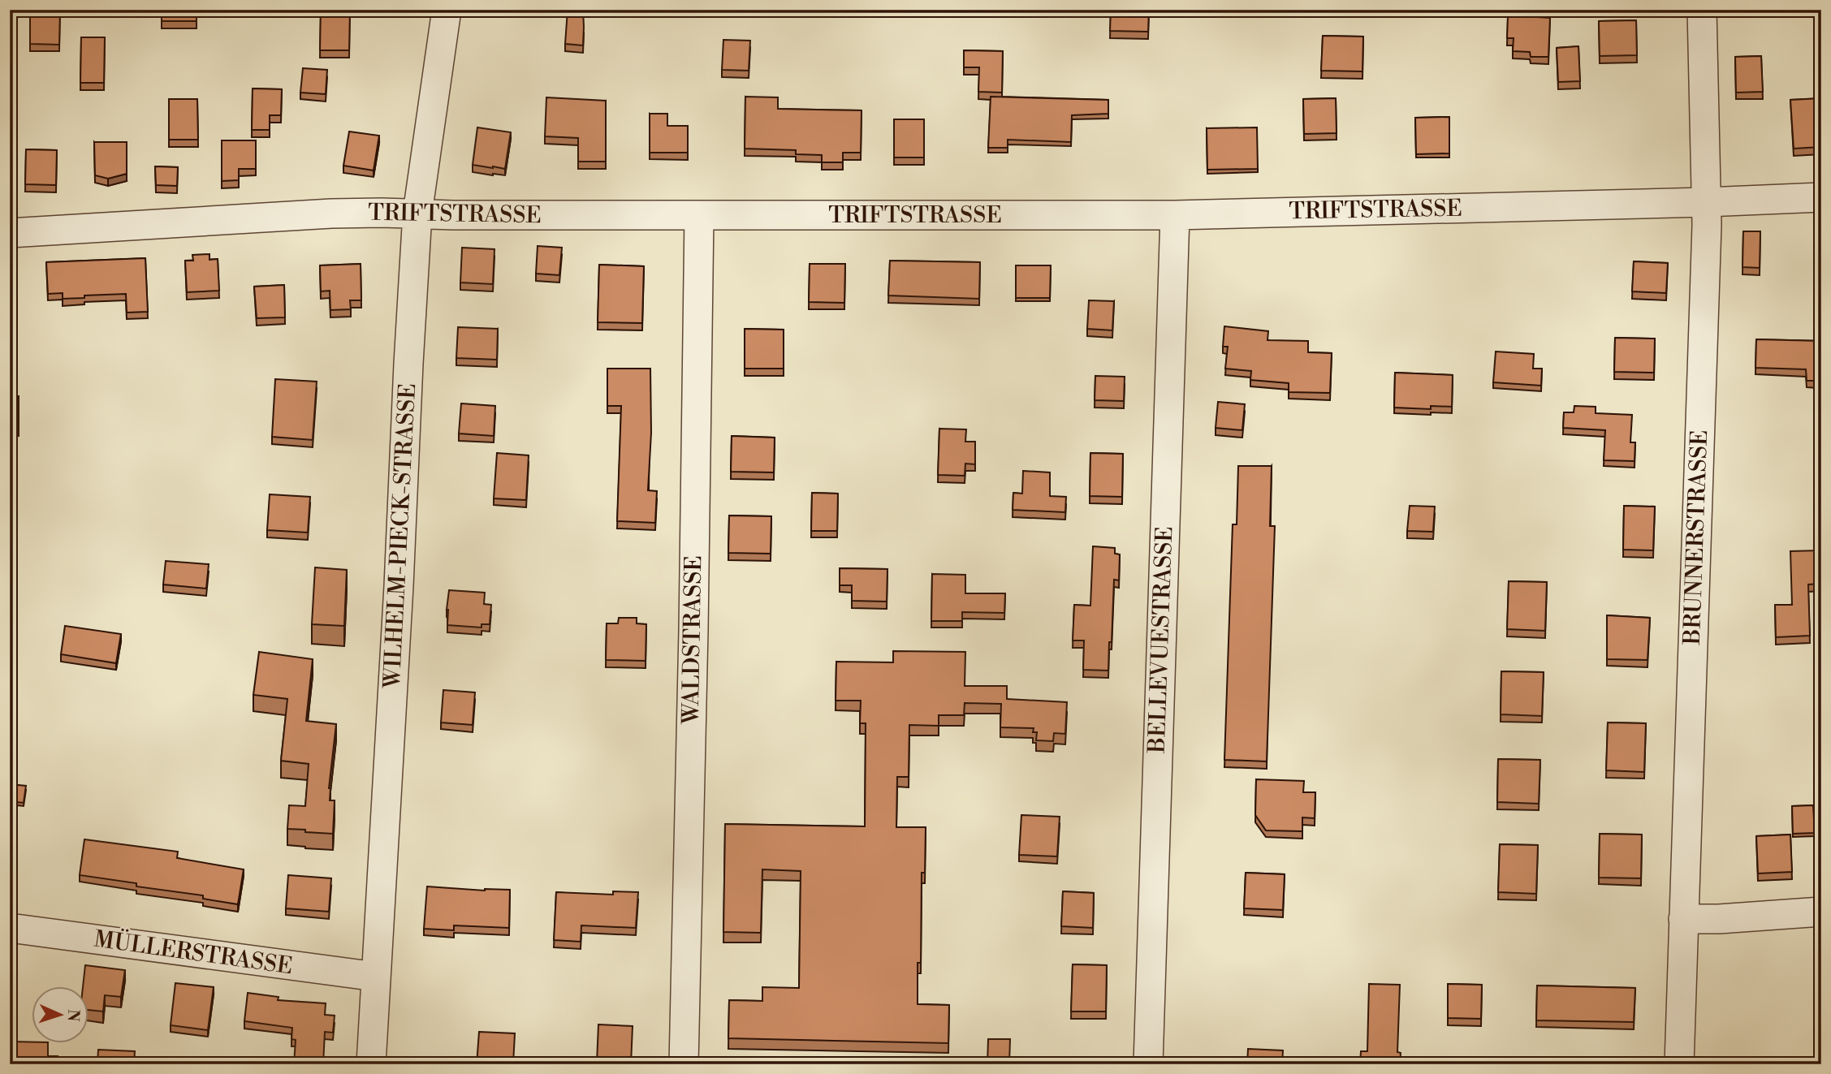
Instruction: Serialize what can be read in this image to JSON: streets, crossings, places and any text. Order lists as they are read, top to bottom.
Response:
{
  "streets": {
    "street": [
      "TRIFTSTRASSE",
      "WILHELM-PIECK-STRASSE",
      "BRUNNERSTRASSE",
      "WALDSTRASSE",
      "BELLEVUESTRASSE",
      "MÜLLERSTRASSE"
    ]
  },
  "crossings": [
    ["TRIFTSTRASSE", "WILHELM-PIECK-STRASSE"],
    ["TRIFTSTRASSE", "BRUNNERSTRASSE"],
    ["TRIFTSTRASSE", "WALDSTRASSE"],
    ["TRIFTSTRASSE", "BELLEVUESTRASSE"],
    ["WILHELM-PIECK-STRASSE", "MÜLLERSTRASSE"]
  ],
  "north": "right"
}
